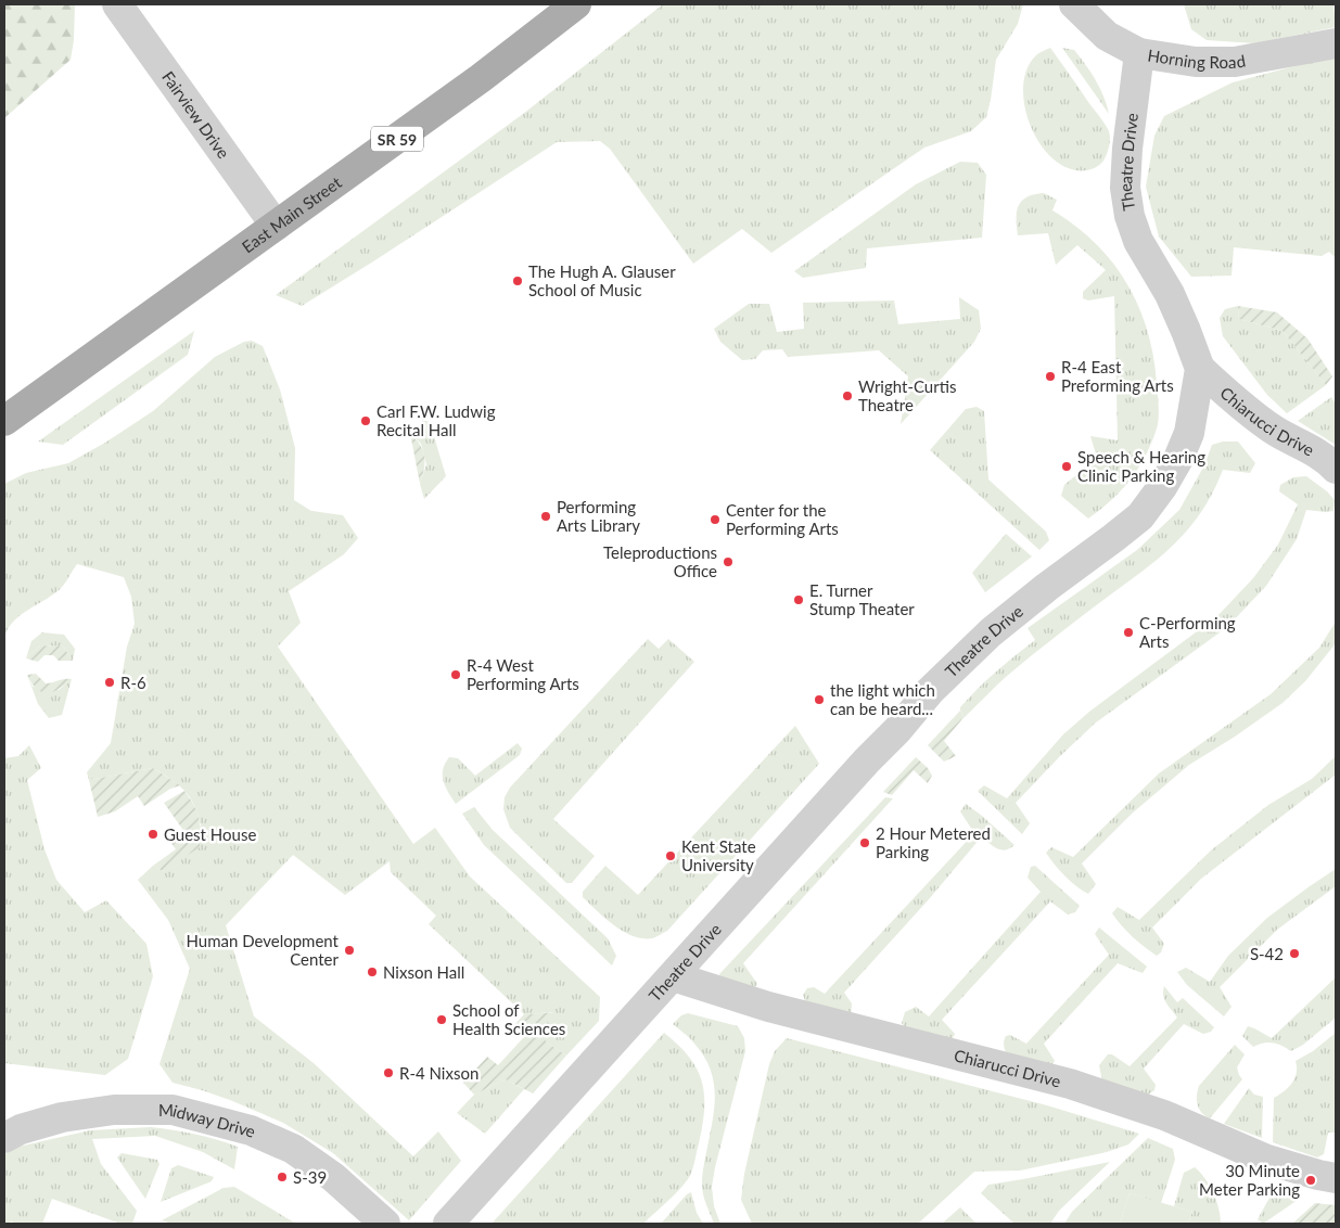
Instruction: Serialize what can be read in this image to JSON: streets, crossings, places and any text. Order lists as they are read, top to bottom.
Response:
{
  "streets": {
    "main road": ["SR 59", "East Main Street"],
    "street": [
      "Horning Road",
      "Fairview Drive",
      "Theatre Drive",
      "Chiarucci Drive",
      "Midway Drive"
    ]
  },
  "crossings": [
    ["Horning Road", "Theatre Drive"],
    ["Fairview Drive", "East Main Street"],
    ["Theatre Drive", "Chiarucci Drive"]
  ],
  "places": [
    "The Hugh A. Glauser School of Music",
    "R-4 East Preforming Arts",
    "Wright-Curtis Theatre",
    "Carl F.W. Ludwig Recital Hall",
    "Speech & Hearing Clinic Parking",
    "Performing Arts Library",
    "Center for the Performing Arts",
    "Teleproductions Office",
    "E. Turner Stump Theater",
    "C-Performing Arts",
    "R-4 West Performing Arts",
    "R-6",
    "the light which can be heard...",
    "Guest House",
    "2 Hour Metered Parking",
    "Kent State University",
    "Human Development Center",
    "S-42",
    "Nixson Hall",
    "School of Health Sciences",
    "R-4 Nixson",
    "S-39",
    "30 Minute Meter Parking"
  ]
}
